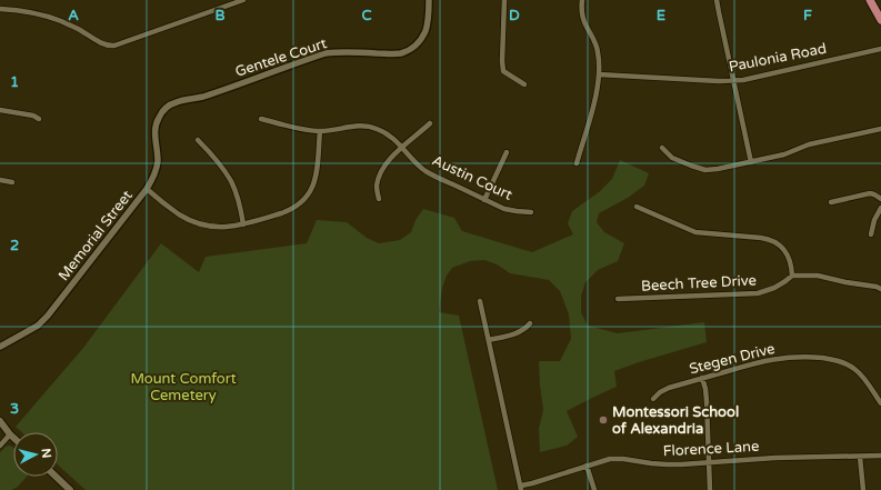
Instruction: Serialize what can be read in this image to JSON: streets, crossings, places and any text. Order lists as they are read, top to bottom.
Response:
{
  "streets": {
    "street": [
      "Gentele Court",
      "Paulonia Road",
      "Austin Court",
      "Memorial Street",
      "Beech Tree Drive",
      "Stegen Drive",
      "Florence Lane"
    ]
  },
  "crossings": [
    ["Gentele Court", "Memorial Street"]
  ],
  "parks": ["Mount Comfort Cemetery"],
  "places": ["Montessori School of Alexandria"],
  "north": "right",
  "grid": {
    "columns": [
      "A",
      "B",
      "C",
      "D",
      "E",
      "F"
    ],
    "rows": ["1", "2", "3"]
  }
}
